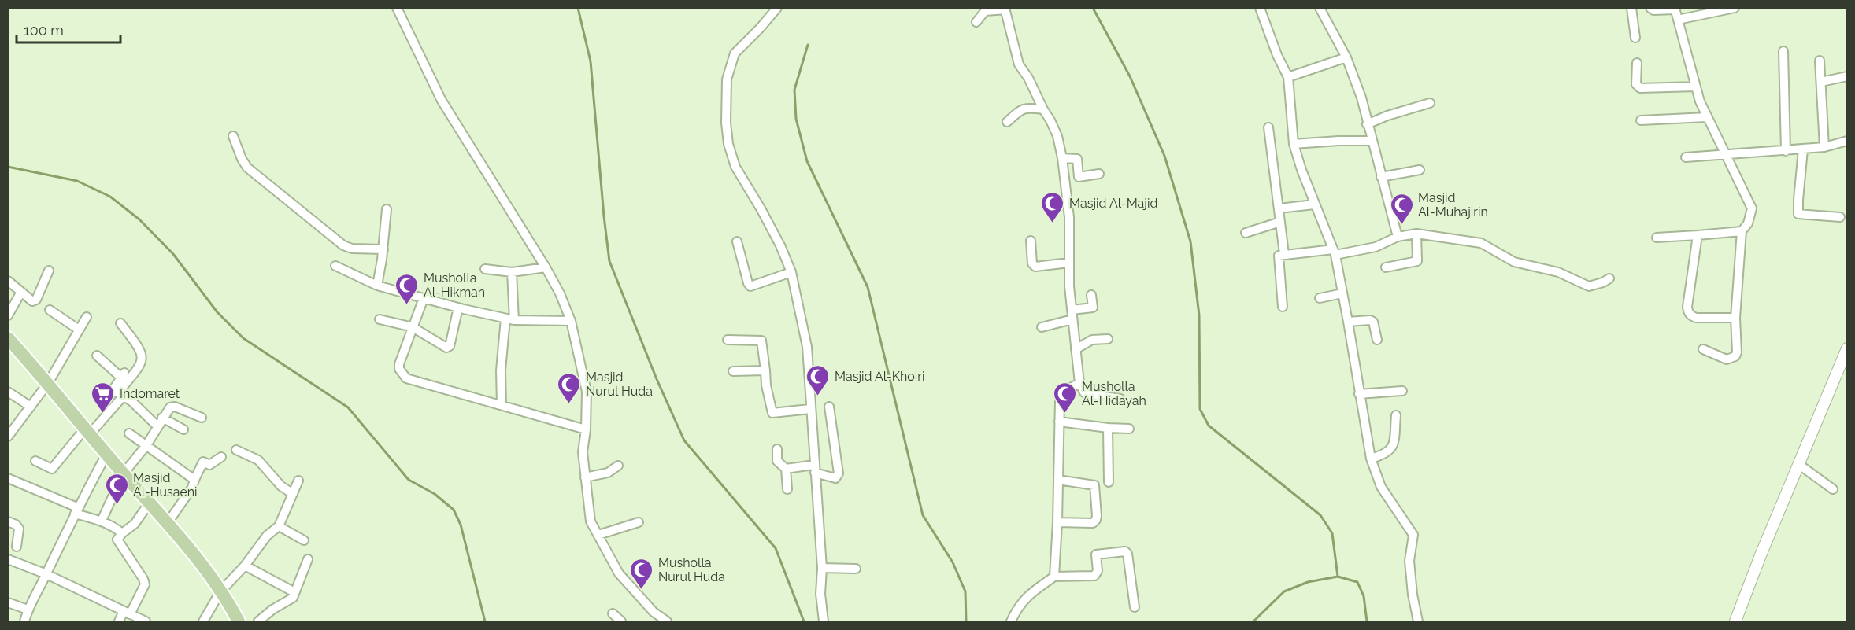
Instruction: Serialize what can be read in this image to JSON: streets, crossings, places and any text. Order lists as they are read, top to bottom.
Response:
{
  "places": {
    "mosque": [
      "Masjid Al-Majid",
      "Masjid Al-Muhajirin",
      "Musholla Al-Hikmah",
      "Masjid Al-Khoiri",
      "Masjid Nurul Huda",
      "Musholla Al-Hidayah",
      "Masjid Al-Husaeni",
      "Musholla Nurul Huda"
    ],
    "supermarket": ["Indomaret"]
  },
  "scale_bar": "100 m"
}
